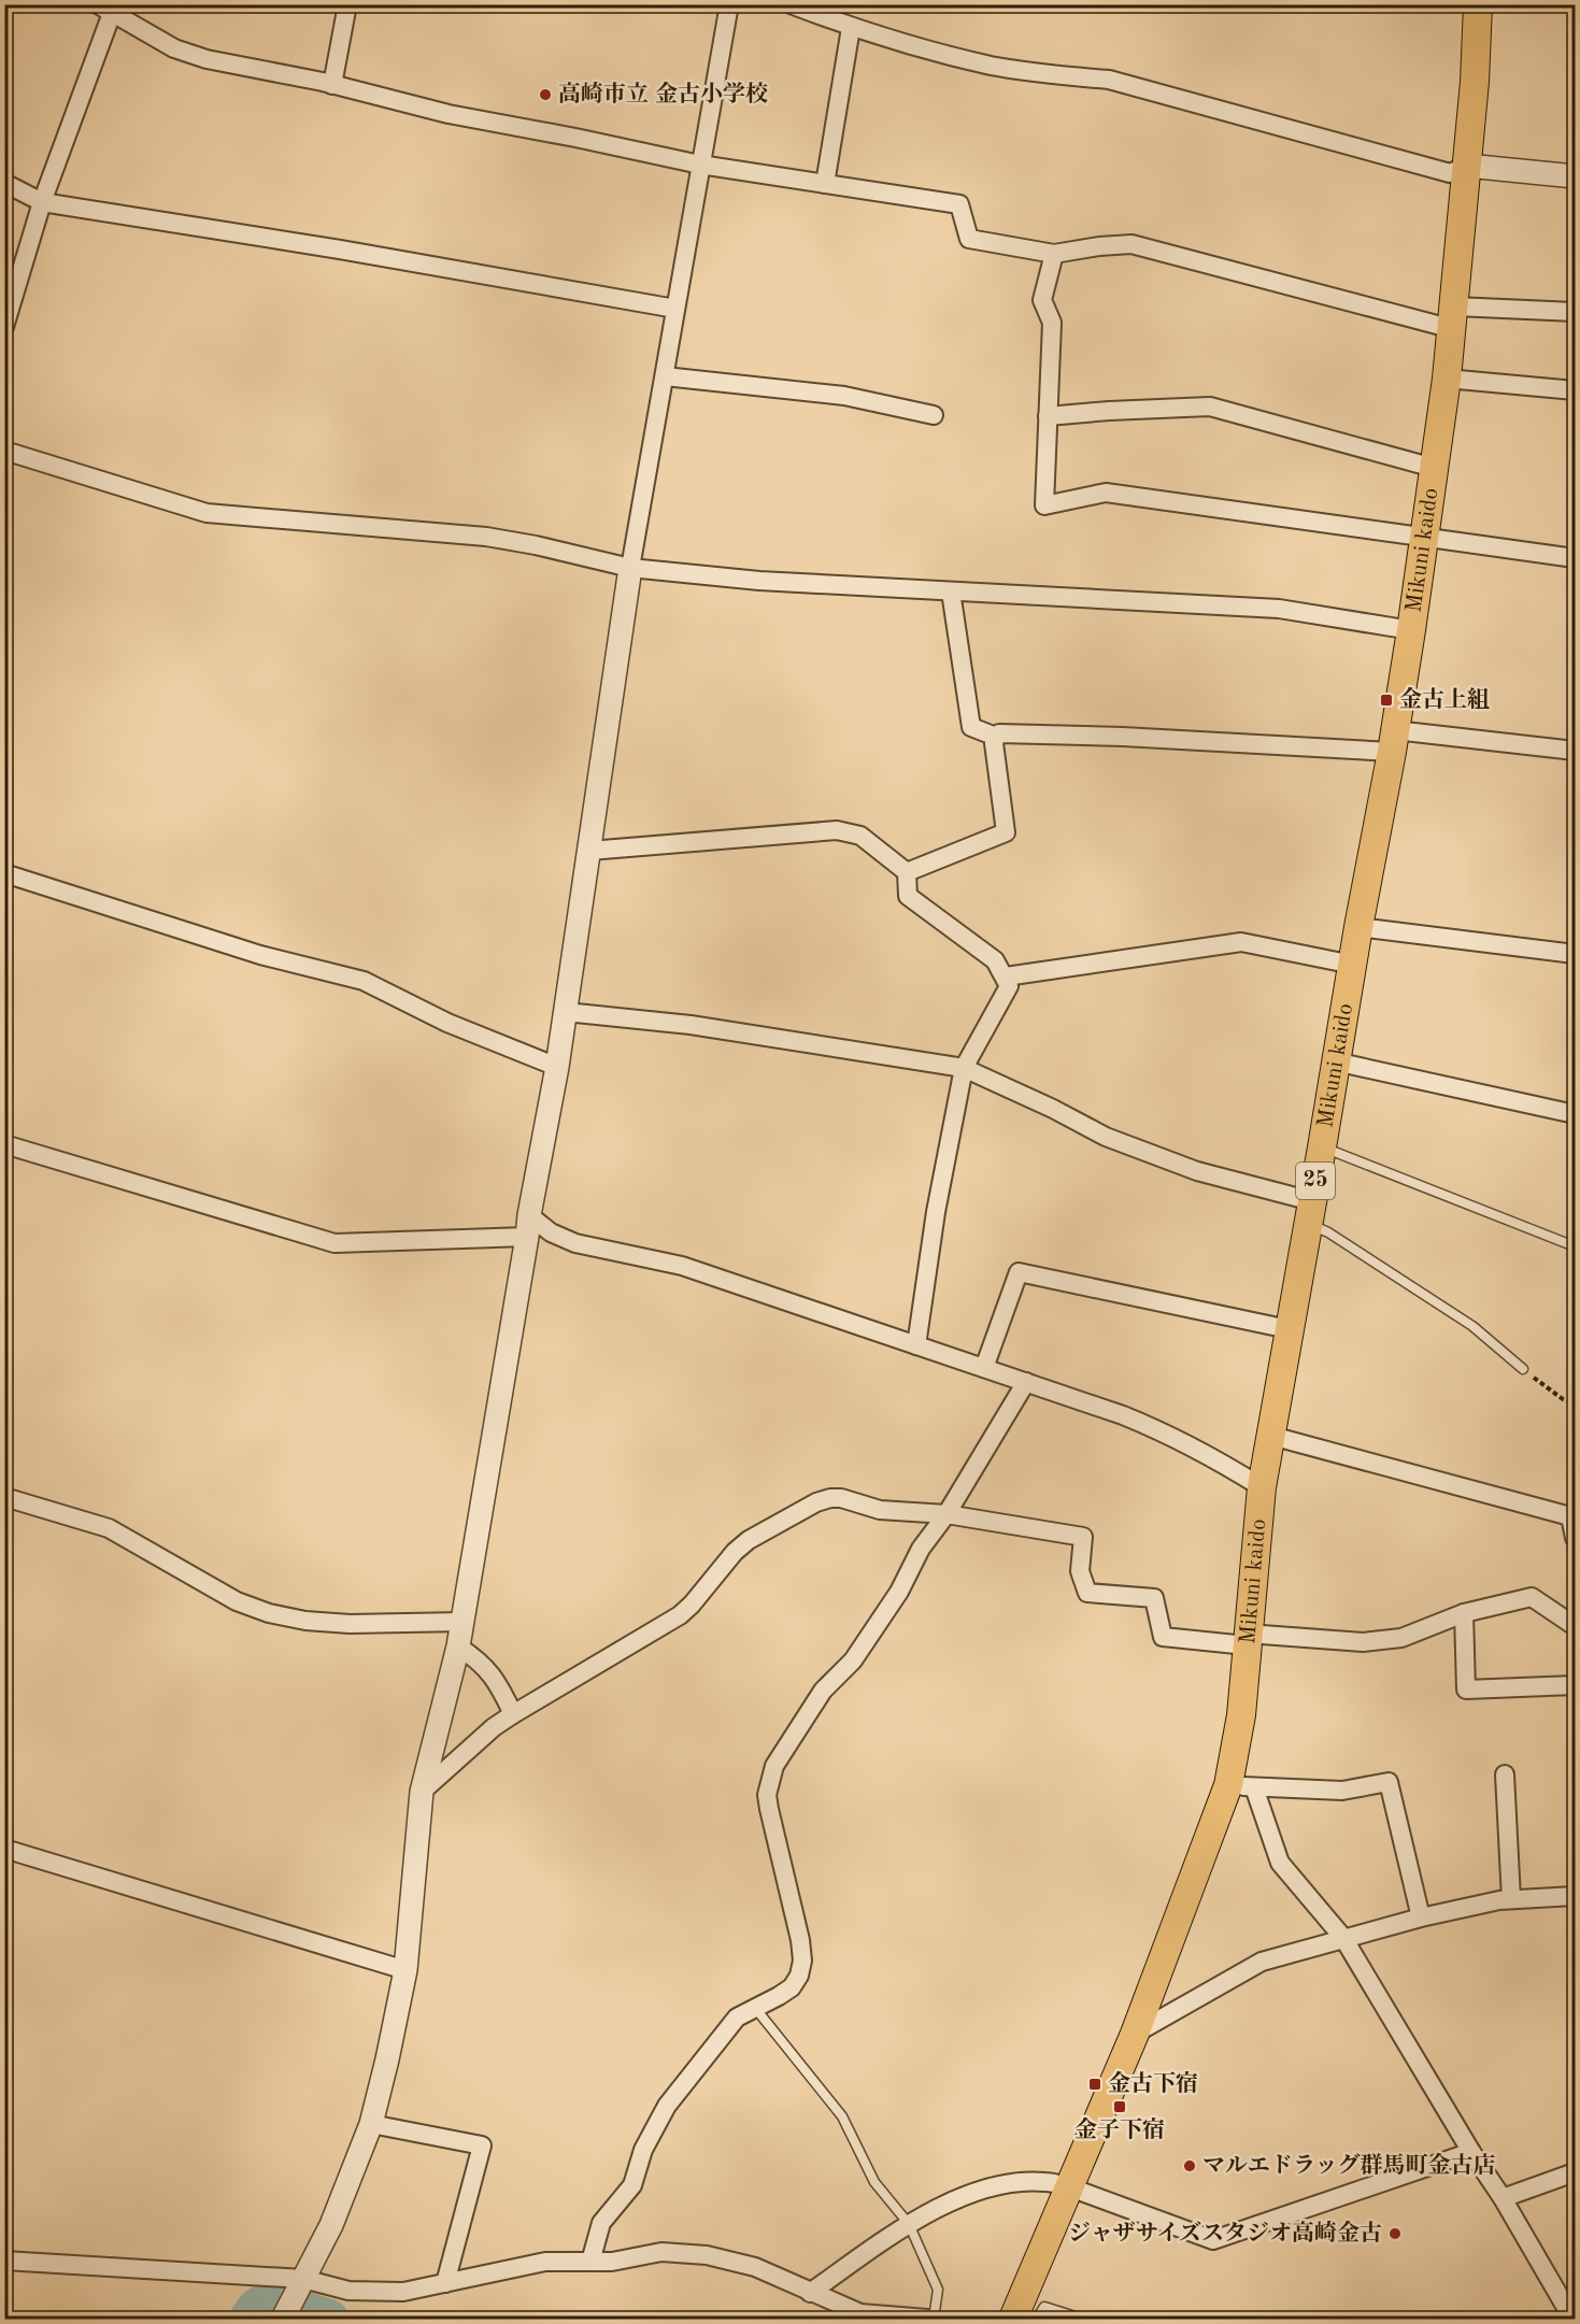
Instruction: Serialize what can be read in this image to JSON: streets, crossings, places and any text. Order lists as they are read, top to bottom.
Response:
{
  "streets": {
    "main road": ["Mikuni kaido", "25"]
  },
  "places": {
    "other": ["高崎市立 金古小学校", "マルエドラッグ群馬町金古店", "ジャザサイズスタジオ高崎金古"],
    "transit": ["金古上組", "金古下宿", "金子下宿"]
  }
}
